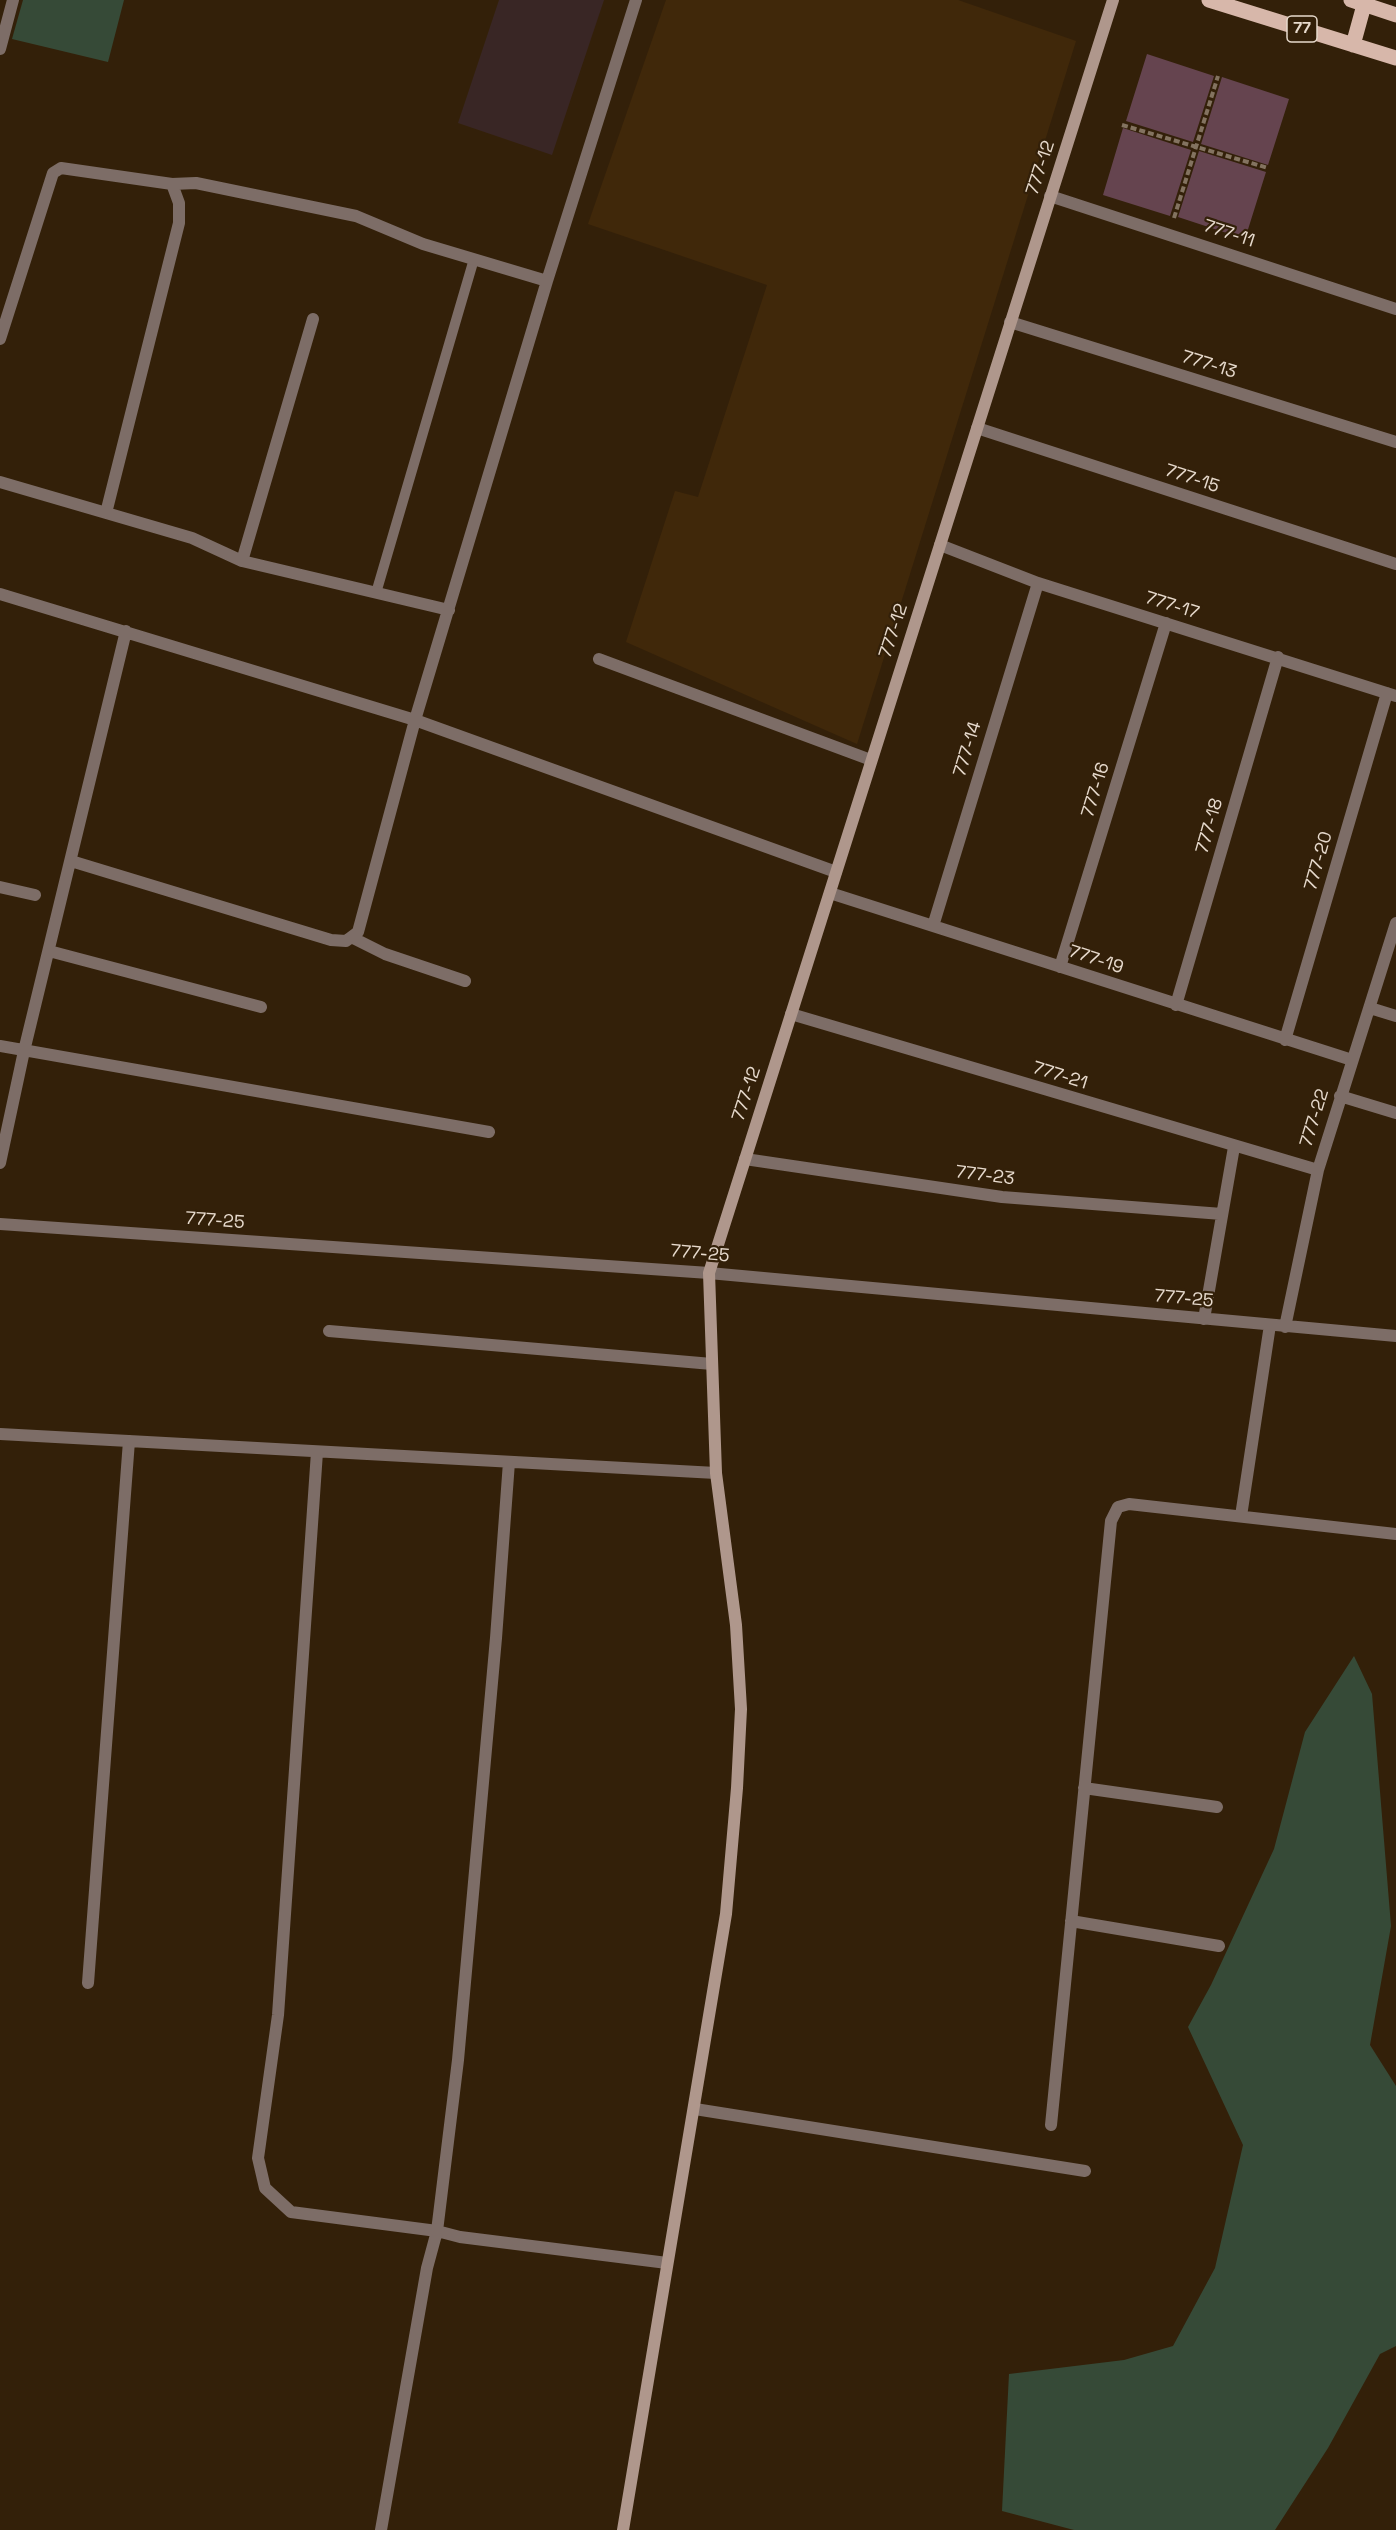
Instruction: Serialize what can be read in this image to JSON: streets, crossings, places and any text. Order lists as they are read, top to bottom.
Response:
{
  "streets": {
    "main road": ["77"],
    "street": [
      "777-12",
      "777-11",
      "777-13",
      "777-15",
      "777-17",
      "777-14",
      "777-16",
      "777-18",
      "777-20",
      "777-19",
      "777-21",
      "777-22",
      "777-23",
      "777-25"
    ]
  },
  "crossings": [
    ["777-12", "777-11"],
    ["777-12", "777-13"],
    ["777-12", "777-15"],
    ["777-12", "777-17"],
    ["777-12", "777-19"],
    ["777-12", "777-21"],
    ["777-12", "777-23"],
    ["777-12", "777-25"],
    ["777-17", "777-14"],
    ["777-17", "777-16"],
    ["777-17", "777-18"],
    ["777-17", "777-20"],
    ["777-14", "777-19"],
    ["777-16", "777-19"],
    ["777-18", "777-19"],
    ["777-20", "777-19"],
    ["777-19", "777-22"],
    ["777-21", "777-22"],
    ["777-22", "777-25"]
  ]
}
